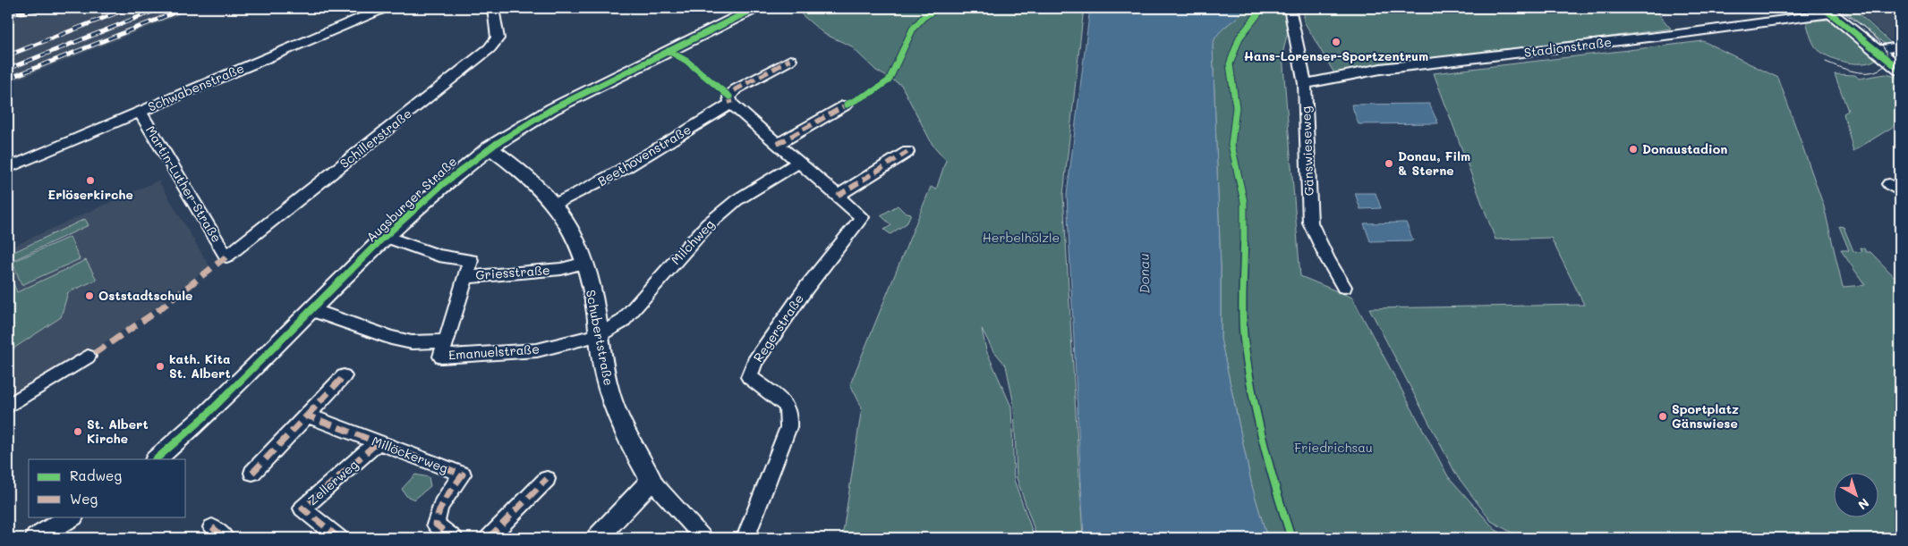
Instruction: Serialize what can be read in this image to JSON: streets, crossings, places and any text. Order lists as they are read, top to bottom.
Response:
{
  "streets": {
    "street": [
      "Stadionstraße",
      "Schwabenstraße",
      "Schillerstraße",
      "Gänswieseweg",
      "Beethovenstraße",
      "Martin-Luther-Straße",
      "Augsburger Straße",
      "Milchweg",
      "Griesstraße",
      "Regerstraße",
      "Schubertstraße",
      "Emanuelstraße",
      "Millöckerweg",
      "Zellerweg"
    ]
  },
  "crossings": [
    ["Stadionstraße", "Gänswieseweg"],
    ["Schwabenstraße", "Martin-Luther-Straße"],
    ["Schillerstraße", "Martin-Luther-Straße"],
    ["Beethovenstraße", "Schubertstraße"],
    ["Augsburger Straße", "Griesstraße"],
    ["Augsburger Straße", "Schubertstraße"],
    ["Augsburger Straße", "Emanuelstraße"],
    ["Milchweg", "Schubertstraße"],
    ["Milchweg", "Emanuelstraße"],
    ["Griesstraße", "Schubertstraße"],
    ["Schubertstraße", "Emanuelstraße"],
    ["Millöckerweg", "Zellerweg"]
  ],
  "water": ["Donau"],
  "parks": ["Herbelhölzle", "Friedrichsau"],
  "places": [
    "Hans-Lorenser-Sportzentrum",
    "Donaustadion",
    "Donau, Film & Sterne",
    "Erlöserkirche",
    "Oststadtschule",
    "kath. Kita St. Albert",
    "Sportplatz Gänswiese",
    "St. Albert Kirche"
  ],
  "legend": ["Radweg", "Weg"],
  "north": "bottom right"
}
